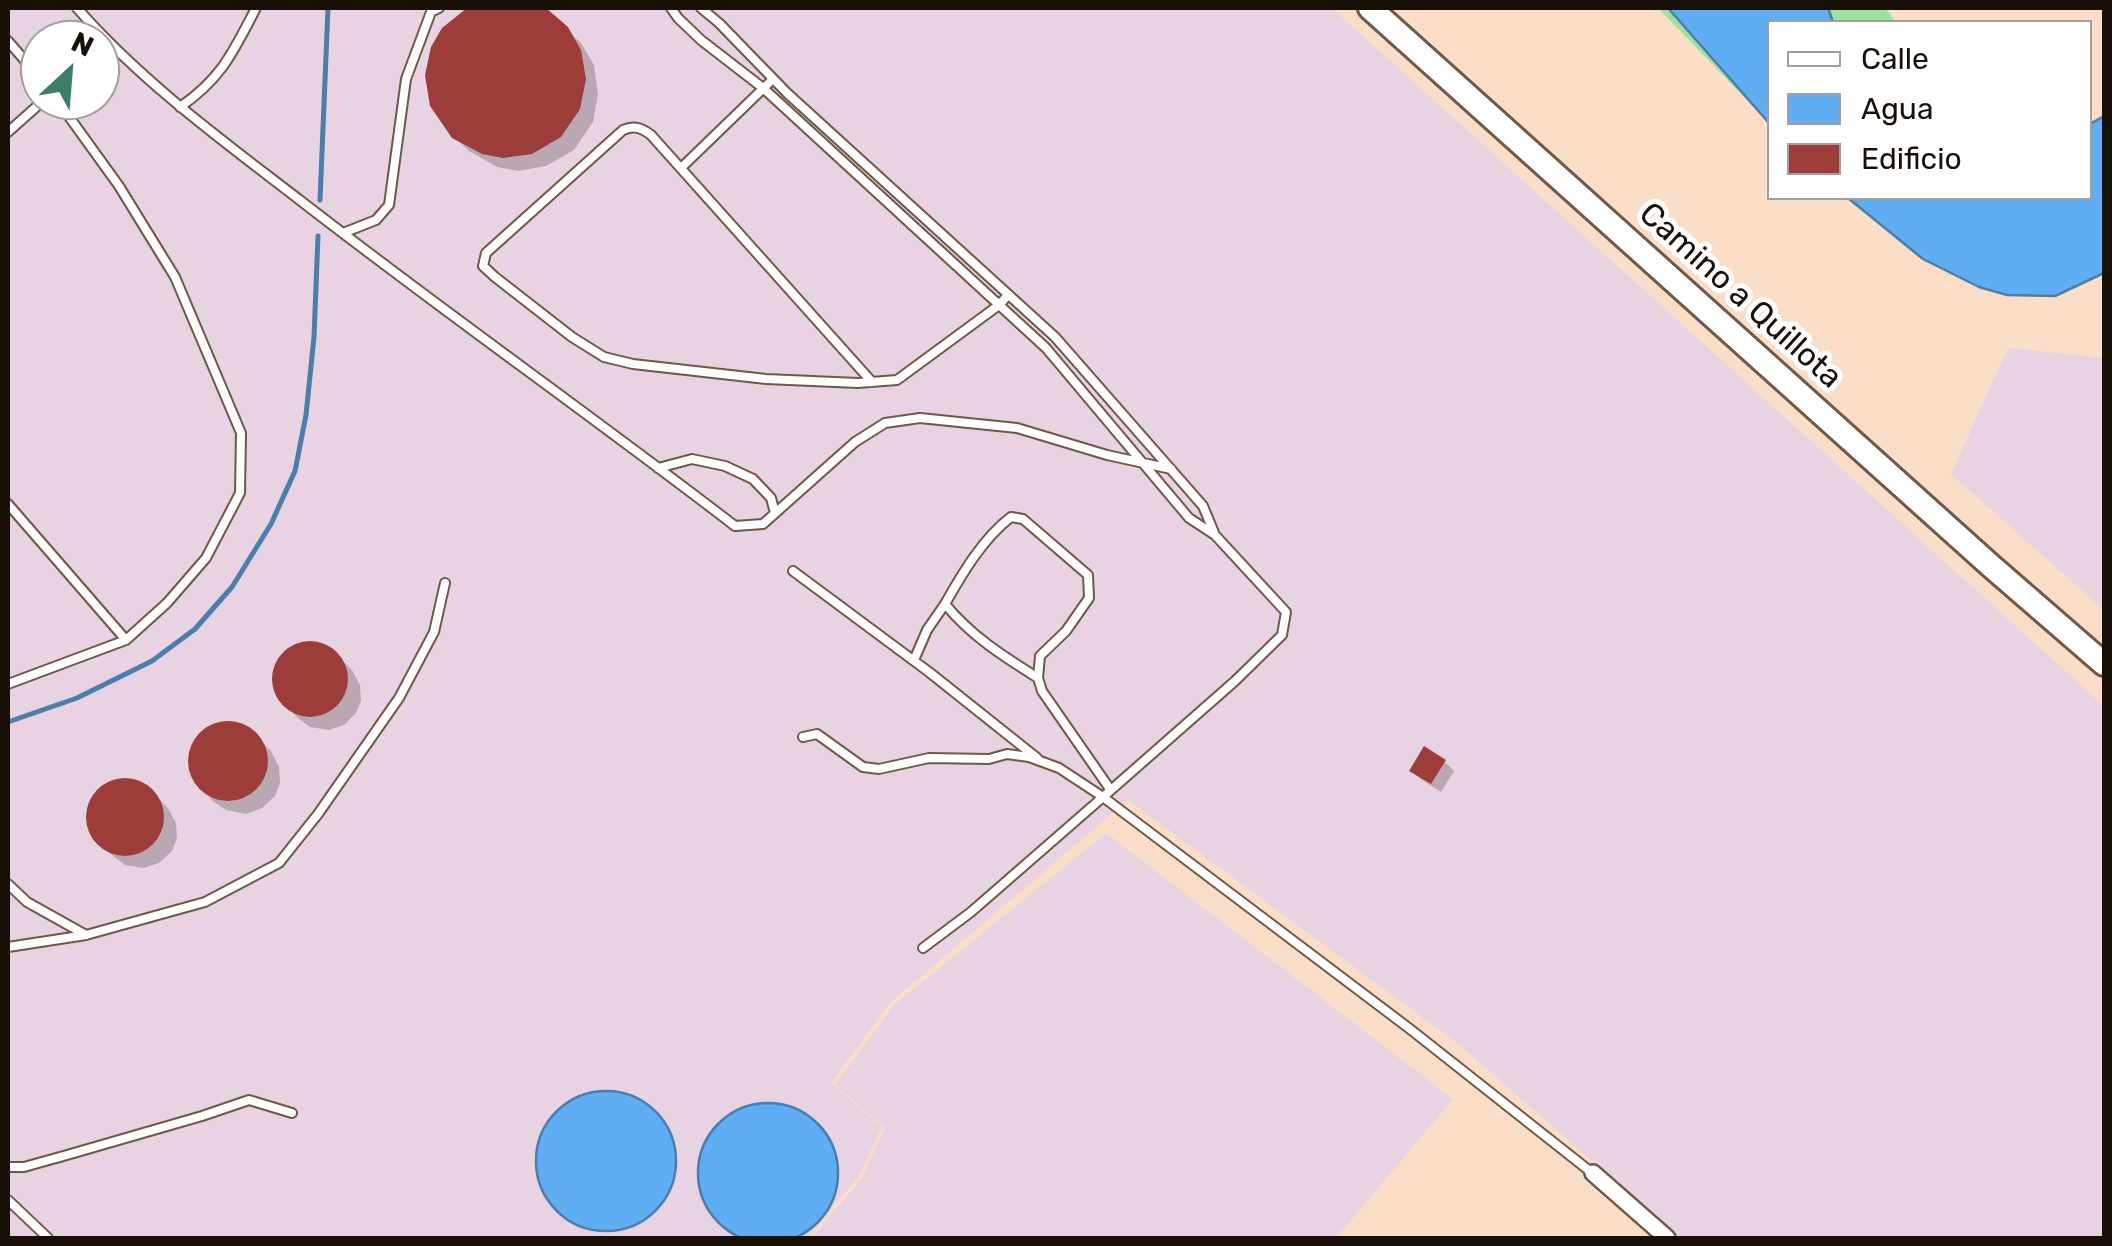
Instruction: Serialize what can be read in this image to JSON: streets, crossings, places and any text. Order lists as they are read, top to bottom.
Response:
{
  "streets": {
    "main road": ["Camino a Quillota"]
  },
  "legend": ["Calle", "Agua", "Edificio"],
  "north": "top right"
}
